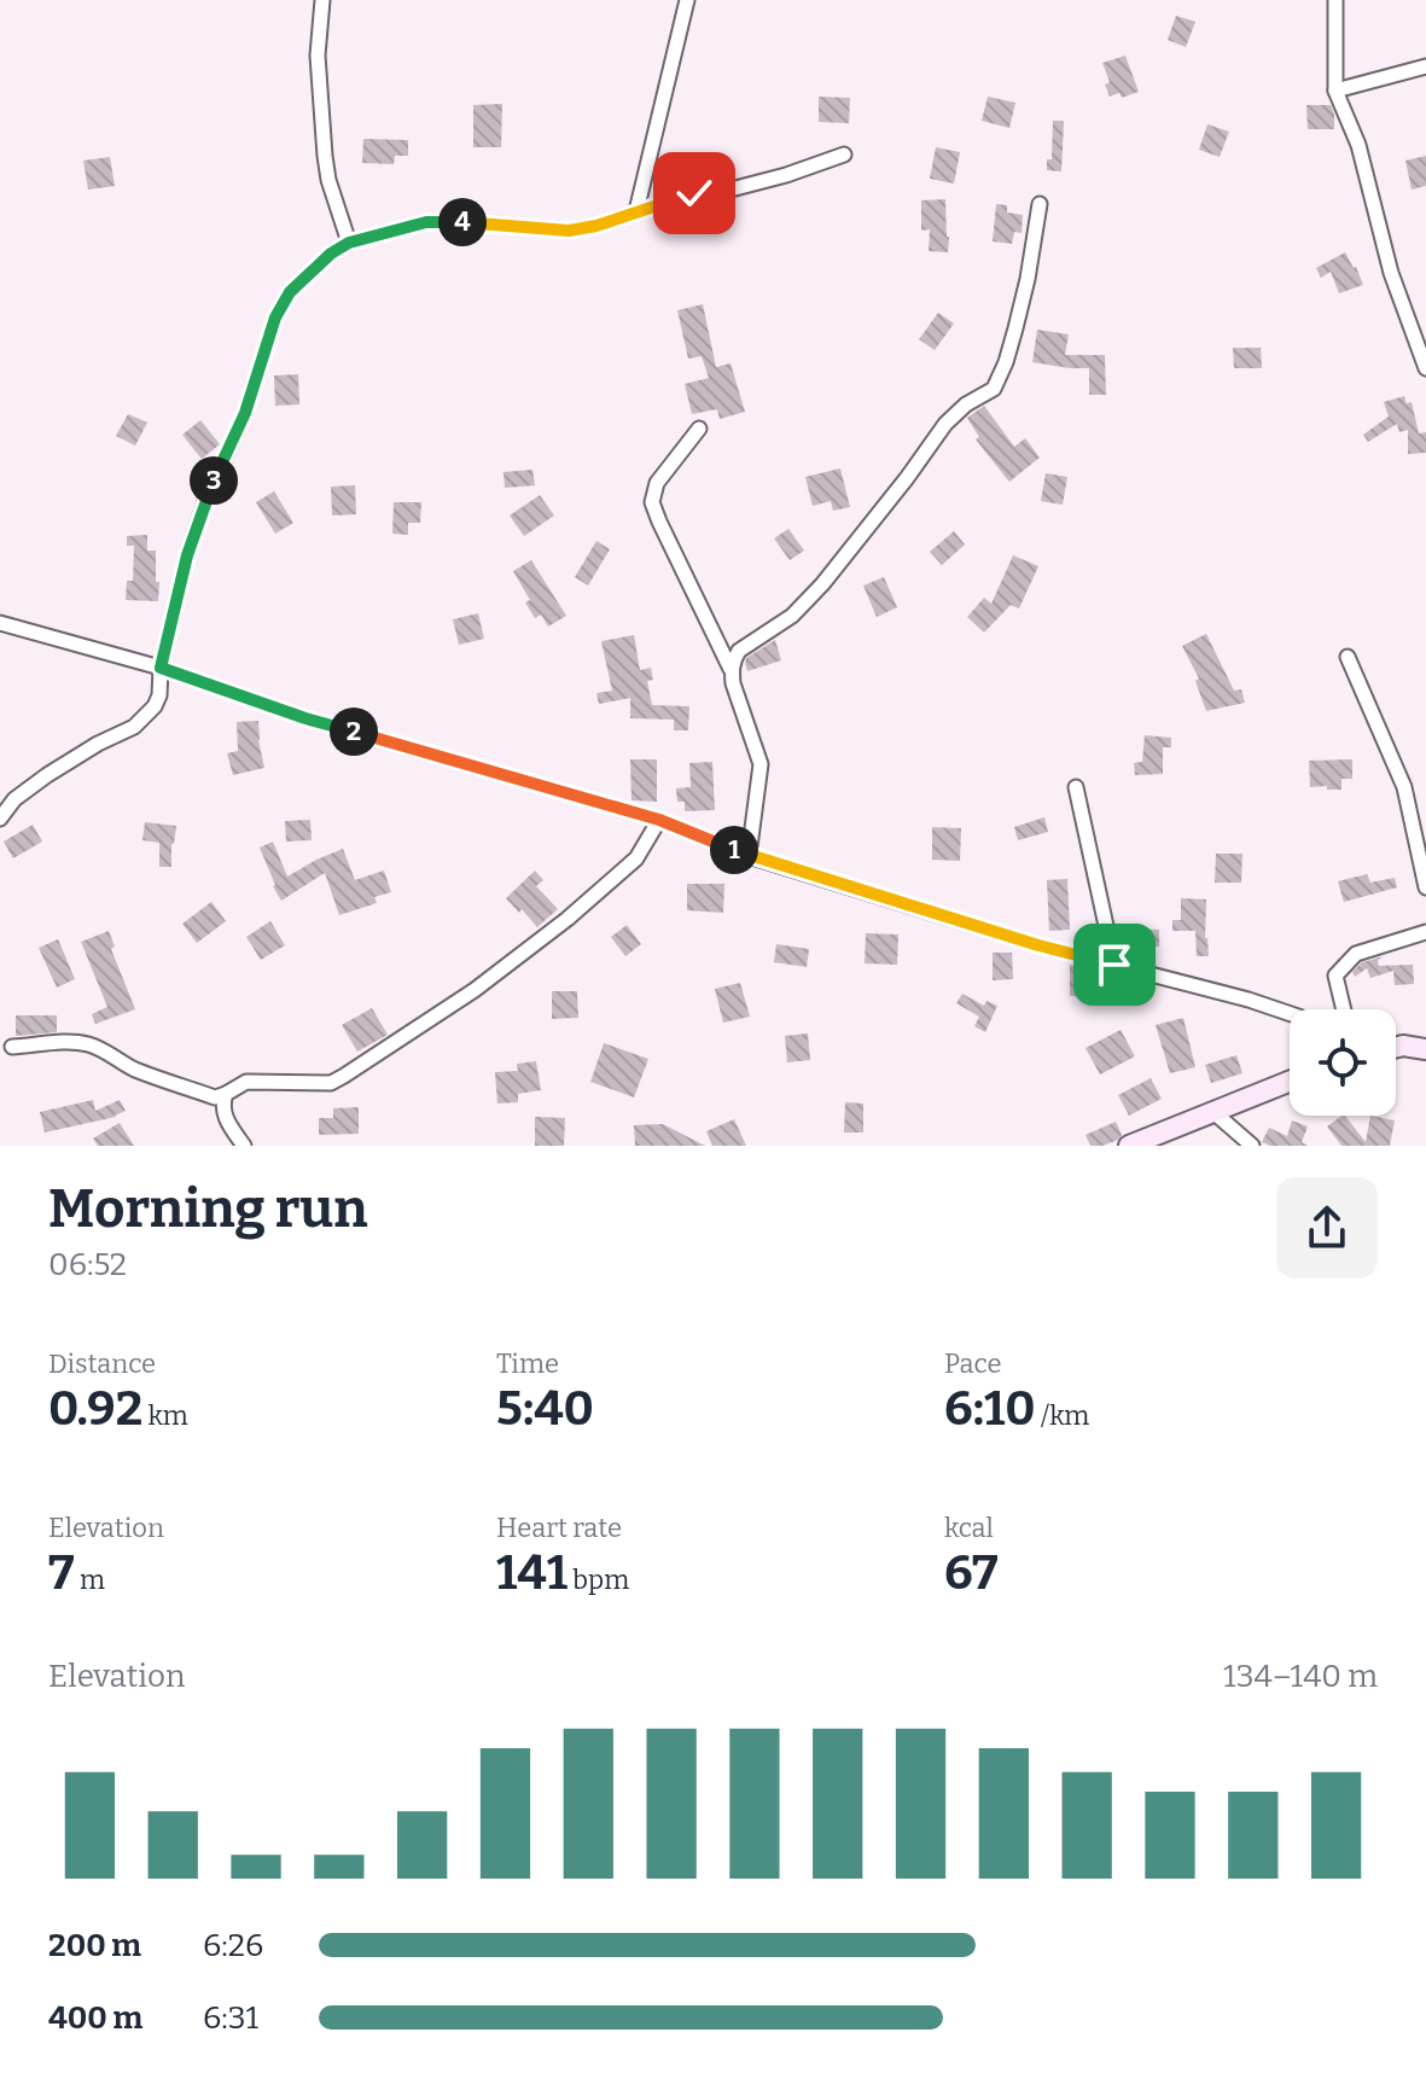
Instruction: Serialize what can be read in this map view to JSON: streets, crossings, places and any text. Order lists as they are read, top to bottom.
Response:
{
  "page": {
    "pins": [
      "4",
      "3",
      "2",
      "1"
    ],
    "heading": ["Morning run", "06:52"],
    "stats": [
      ["Distance", "0.92 km"],
      ["Time", "5:40"],
      ["Pace", "6:10 /km"],
      ["Elevation", "7 m"],
      ["Heart rate", "141 bpm"],
      ["kcal", "67"]
    ],
    "chart": ["Elevation", "134–140 m"],
    "list": [
      {
        "name": "200 m",
        "note": "6:26"
      },
      {
        "name": "400 m",
        "note": "6:31"
      }
    ]
  }
}
